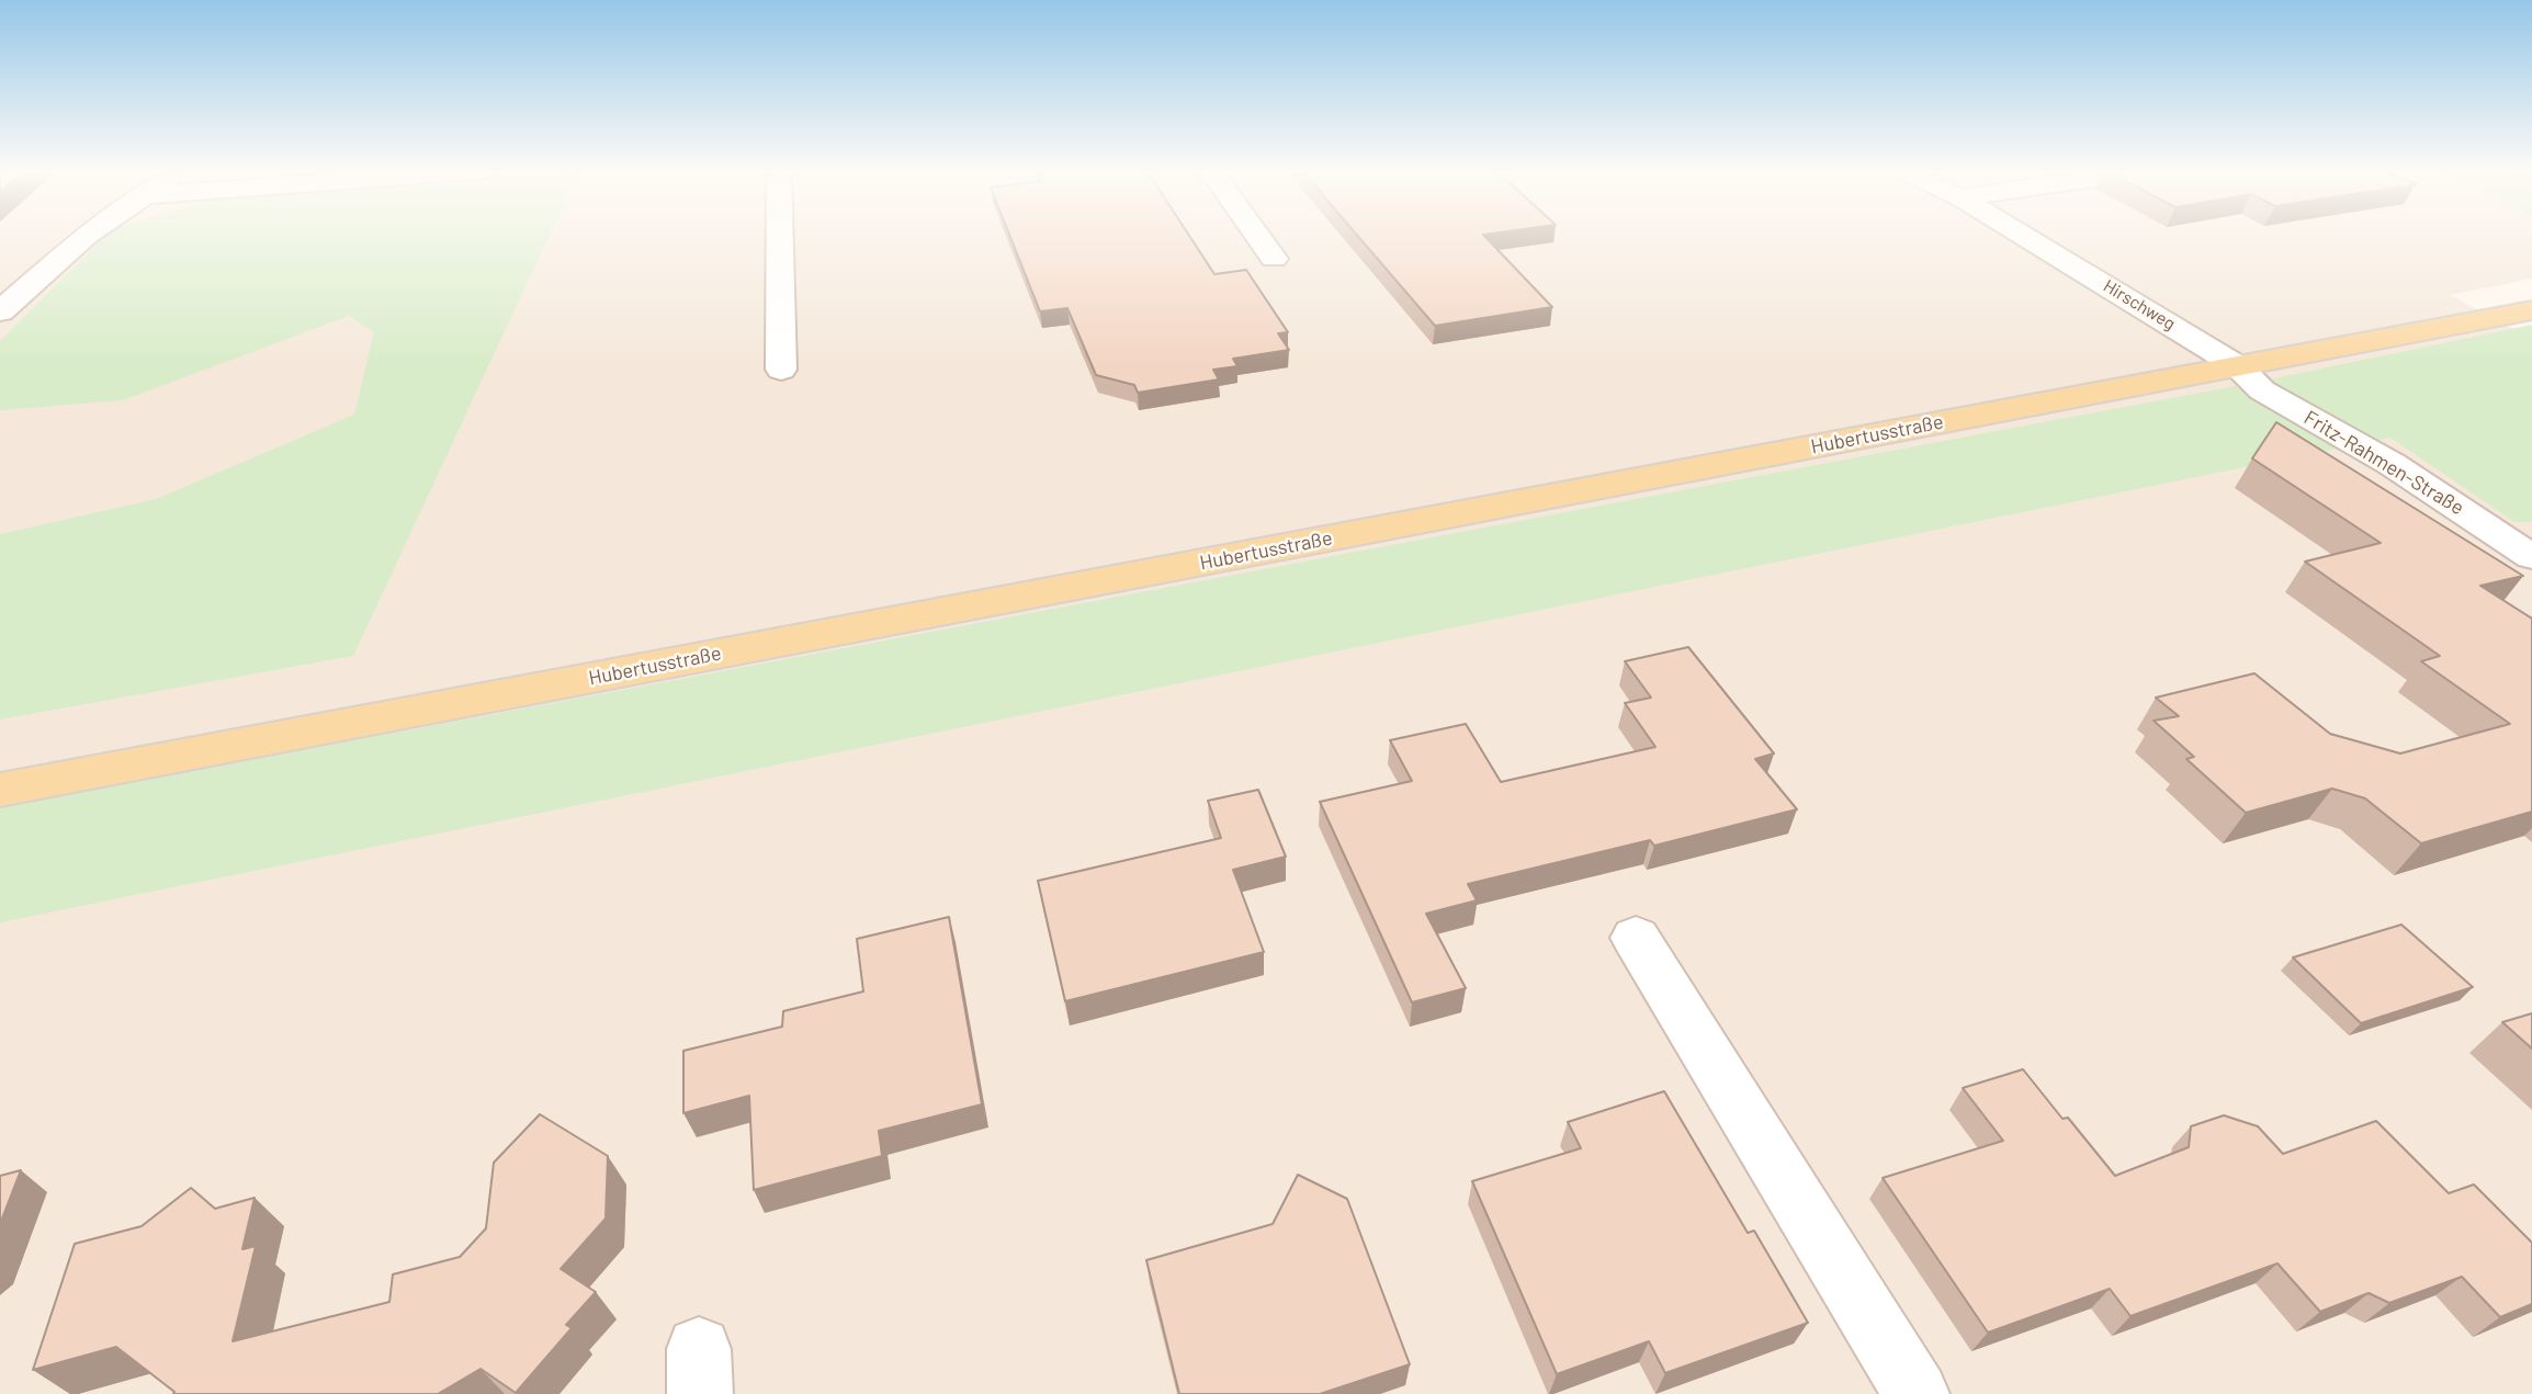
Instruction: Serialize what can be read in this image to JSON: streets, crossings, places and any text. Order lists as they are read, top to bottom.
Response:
{
  "streets": {
    "main road": ["Hubertusstraße"],
    "street": ["Hirschweg", "Fritz-Rahmen-Straße"]
  },
  "crossings": [
    ["Hirschweg", "Hubertusstraße"],
    ["Hirschweg", "Fritz-Rahmen-Straße"],
    ["Hubertusstraße", "Fritz-Rahmen-Straße"]
  ]
}
